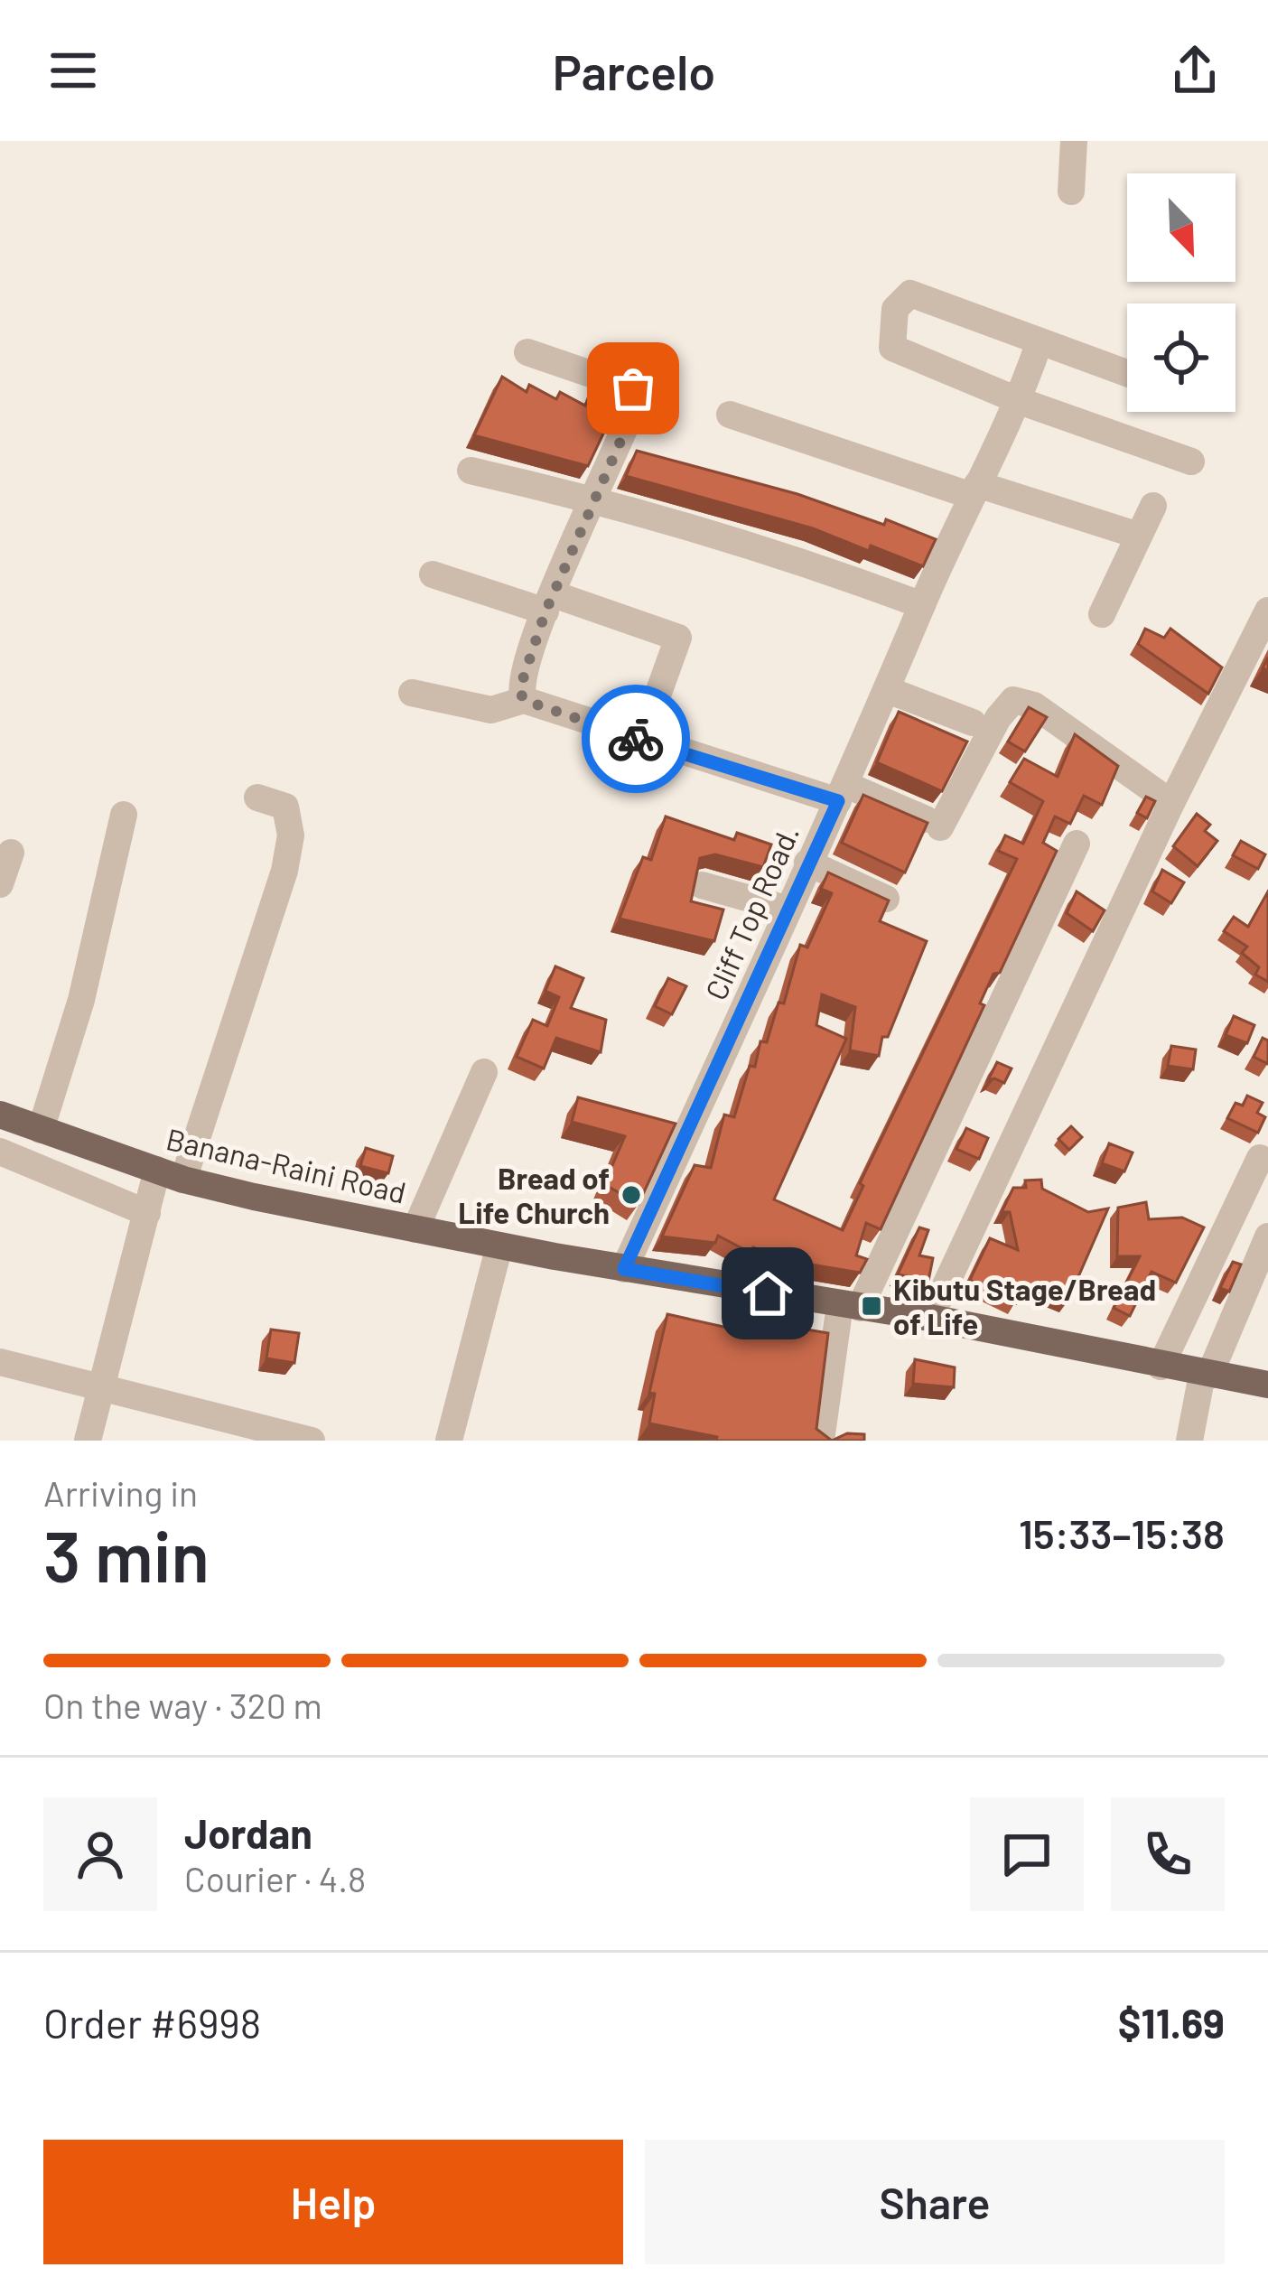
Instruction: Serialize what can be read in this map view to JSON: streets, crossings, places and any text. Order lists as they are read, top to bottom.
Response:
{
  "streets": {
    "main road": ["Banana-Raini Road"],
    "street": ["Cliff Top Road."]
  },
  "crossings": [
    ["Cliff Top Road.", "Banana-Raini Road"]
  ],
  "places": {
    "other": ["Bread of Life Church"],
    "transit": ["Kibutu Stage/Bread of Life"]
  },
  "north": "bottom right",
  "page": {
    "header": "Parcelo",
    "heading": ["3 min", "Arriving in", "15:33–15:38"],
    "panel": [
      "Jordan",
      "Courier · 4.8",
      "Order #6998",
      "$11.69"
    ],
    "bar": "On the way · 320 m",
    "buttons": ["Help", "Share"]
  }
}
